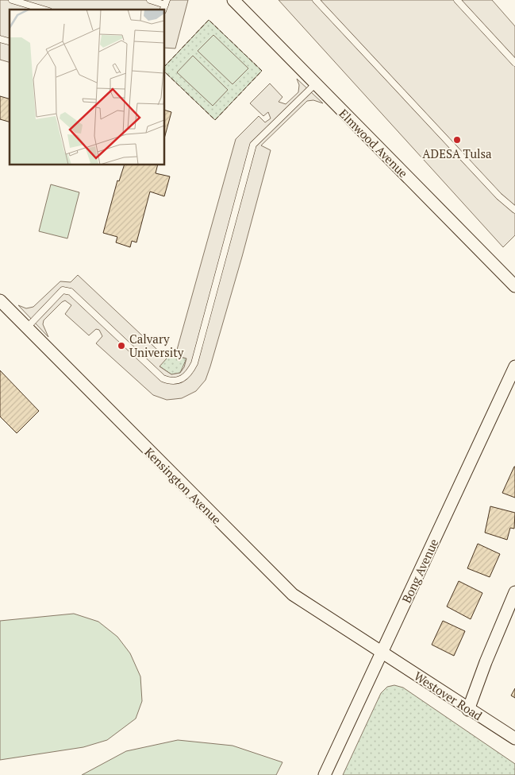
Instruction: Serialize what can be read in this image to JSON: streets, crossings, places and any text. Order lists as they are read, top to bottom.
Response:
{
  "streets": {
    "street": [
      "Elmwood Avenue",
      "Kensington Avenue",
      "Bong Avenue",
      "Westover Road"
    ]
  },
  "crossings": [
    ["Kensington Avenue", "Bong Avenue"],
    ["Kensington Avenue", "Westover Road"],
    ["Bong Avenue", "Westover Road"]
  ],
  "places": ["ADESA Tulsa", "Calvary University"]
}
